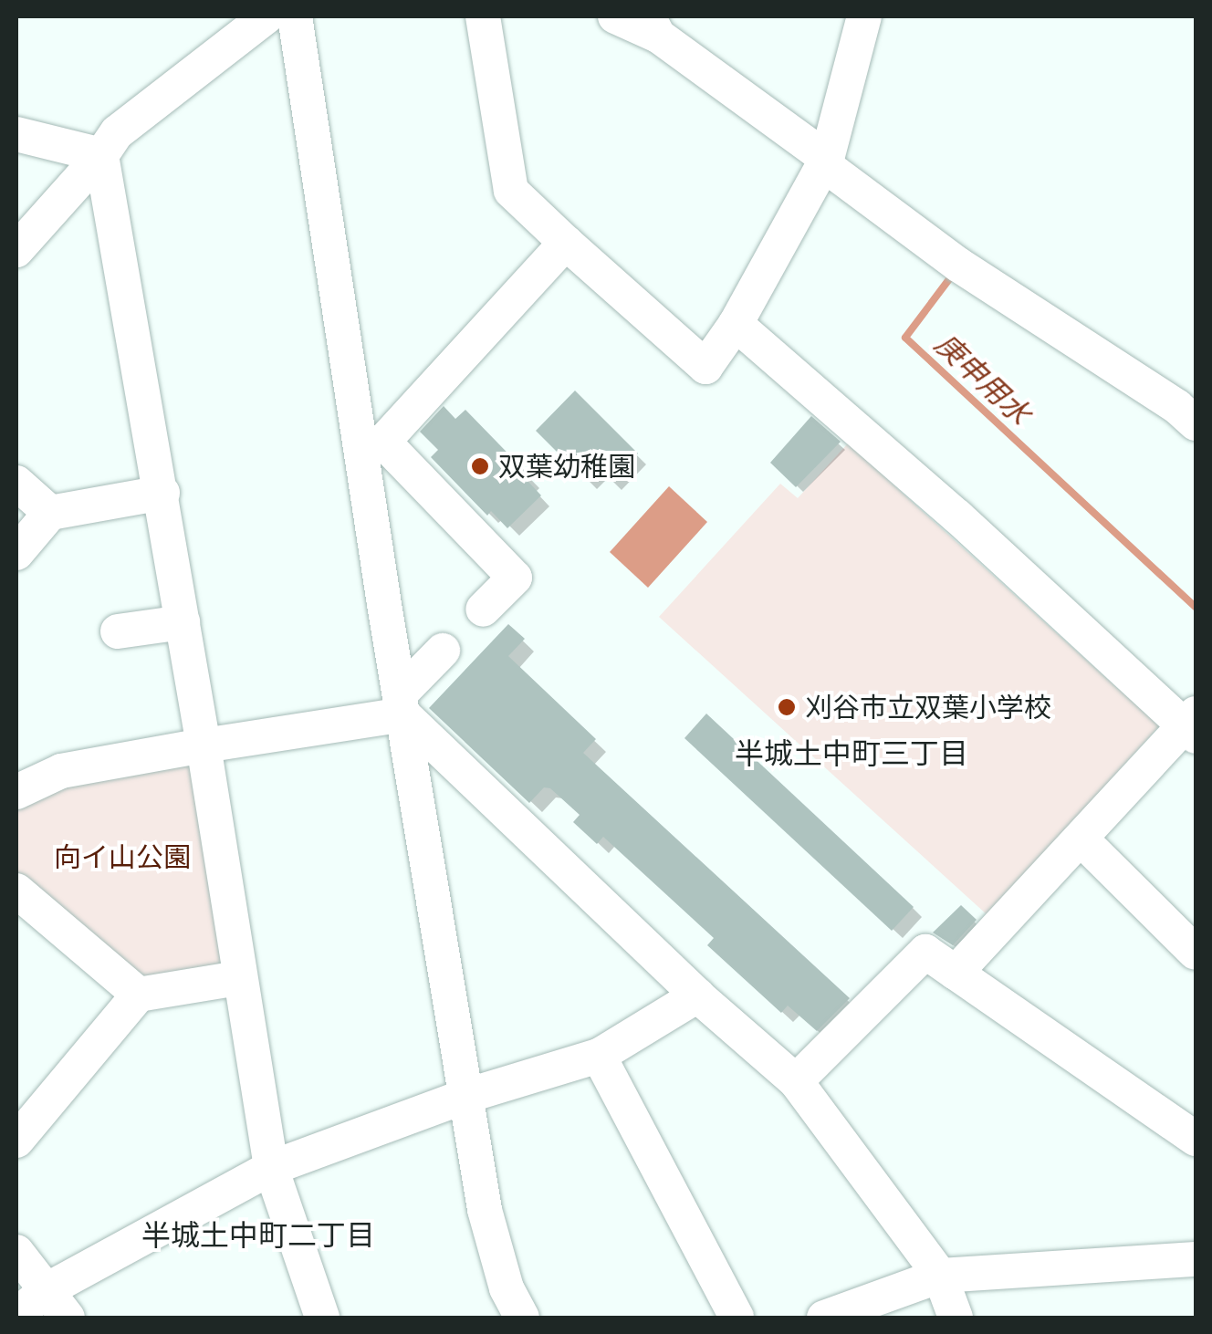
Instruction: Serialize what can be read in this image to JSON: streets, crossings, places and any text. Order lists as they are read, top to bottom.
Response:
{
  "districts": ["半城土中町三丁目", "半城土中町二丁目"],
  "water": ["庚申用水"],
  "parks": ["向イ山公園"],
  "places": ["双葉幼稚園", "刈谷市立双葉小学校"]
}
